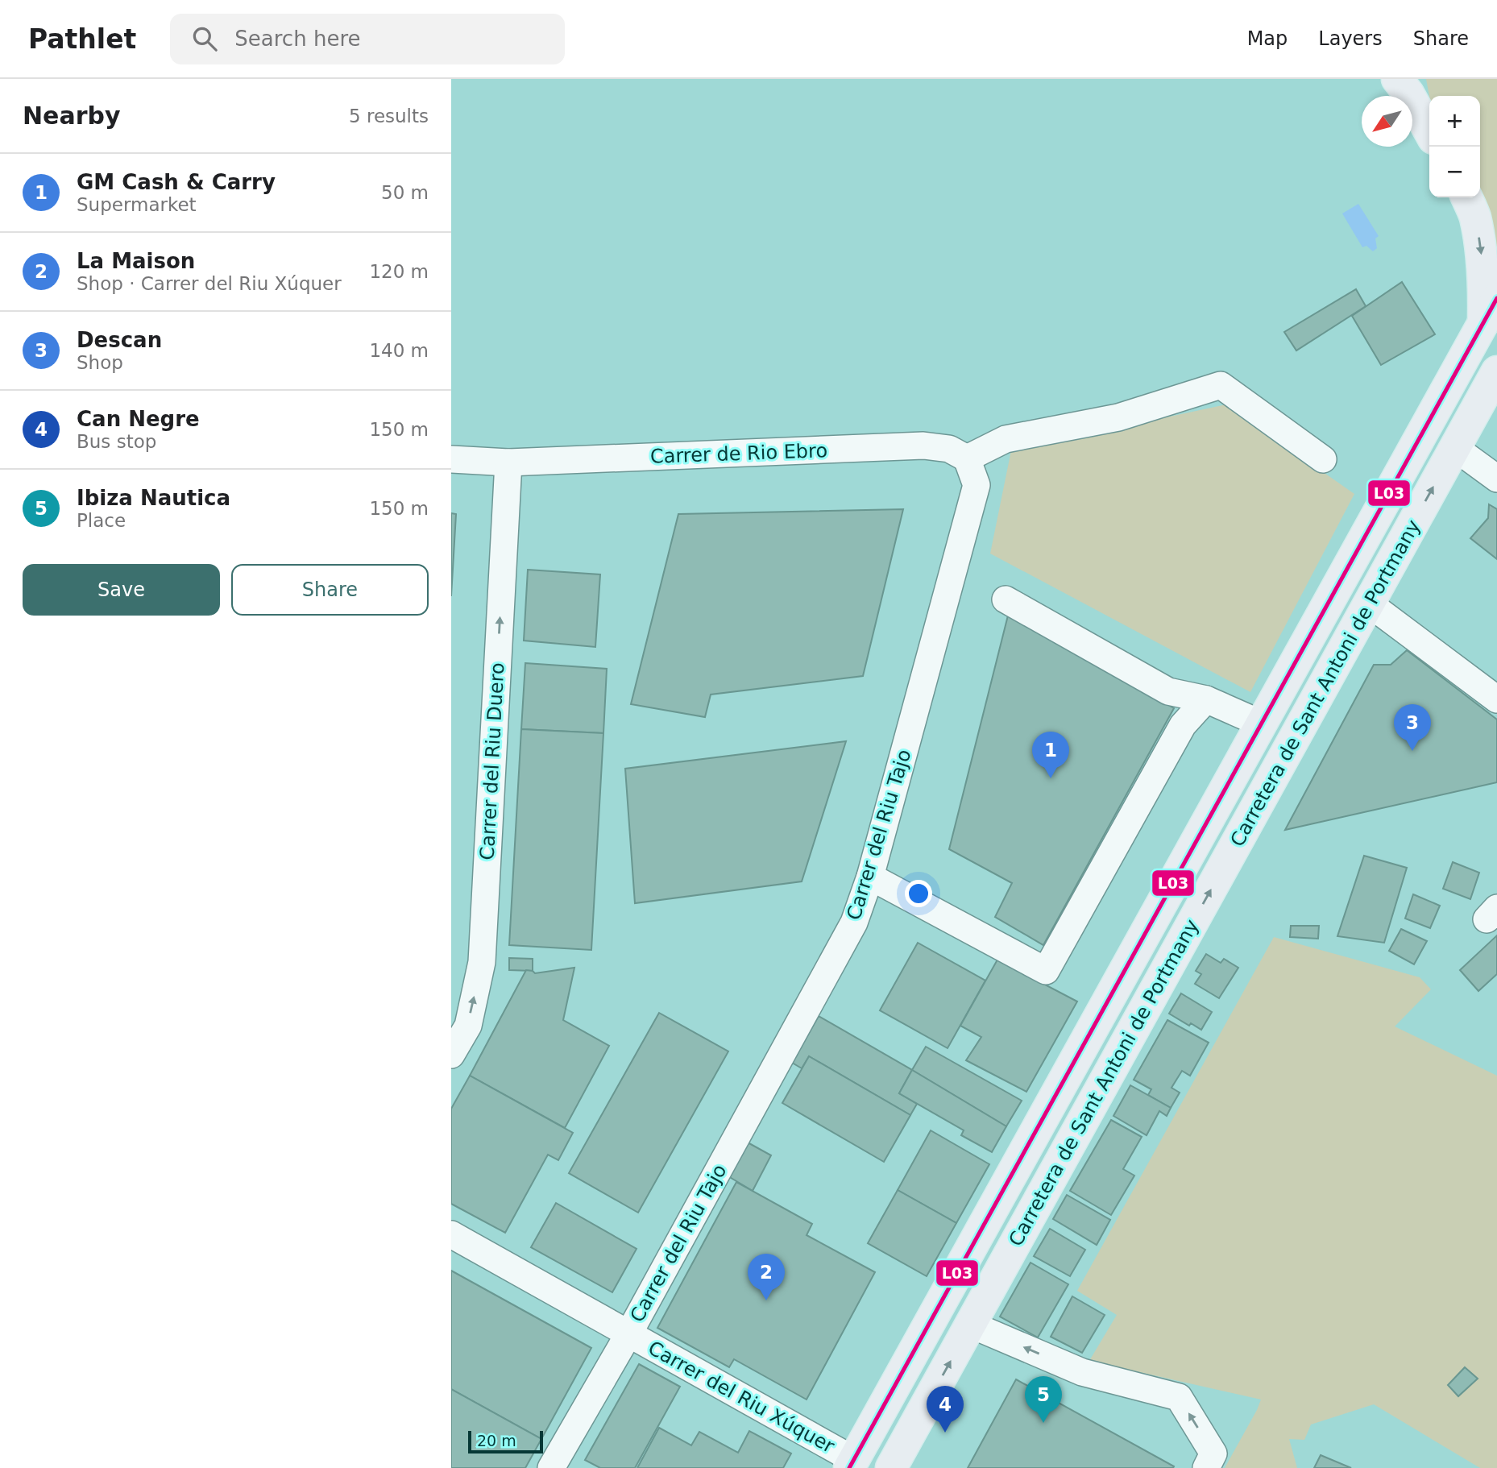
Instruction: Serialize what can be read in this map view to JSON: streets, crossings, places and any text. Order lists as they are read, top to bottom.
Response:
{
  "streets": {
    "main road": ["Carretera de Sant Antoni de Portmany"],
    "street": [
      "Carrer de Rio Ebro",
      "Carrer del Riu Duero",
      "Carrer del Riu Tajo",
      "Carrer del Riu Xúquer"
    ]
  },
  "crossings": [
    ["Carrer de Rio Ebro", "Carrer del Riu Duero"],
    ["Carrer de Rio Ebro", "Carrer del Riu Tajo"],
    ["Carretera de Sant Antoni de Portmany", "Carrer del Riu Xúquer"],
    ["Carrer del Riu Tajo", "Carrer del Riu Xúquer"]
  ],
  "one_way": ["Carrer del Riu Duero"],
  "lines": ["transit line L03"],
  "scale_bar": "20 m",
  "north": "bottom left",
  "page": {
    "header": "Pathlet",
    "search": "Search here",
    "nav": ["Map", "Layers", "Share"],
    "heading": ["Nearby", "5 results"],
    "map_buttons": ["+", "−"],
    "list": [
      {
        "mark": "1",
        "name": "GM Cash & Carry",
        "note": "Supermarket",
        "value": "50 m"
      },
      {
        "mark": "2",
        "name": "La Maison",
        "note": "Shop · Carrer del Riu Xúquer",
        "value": "120 m"
      },
      {
        "mark": "3",
        "name": "Descan",
        "note": "Shop",
        "value": "140 m"
      },
      {
        "mark": "4",
        "name": "Can Negre",
        "note": "Bus stop",
        "value": "150 m"
      },
      {
        "mark": "5",
        "name": "Ibiza Nautica",
        "note": "Place",
        "value": "150 m"
      }
    ],
    "buttons": ["Save", "Share"],
    "pins": [
      "3",
      "1",
      "2",
      "5",
      "4"
    ],
    "scale": "20 m"
  }
}
